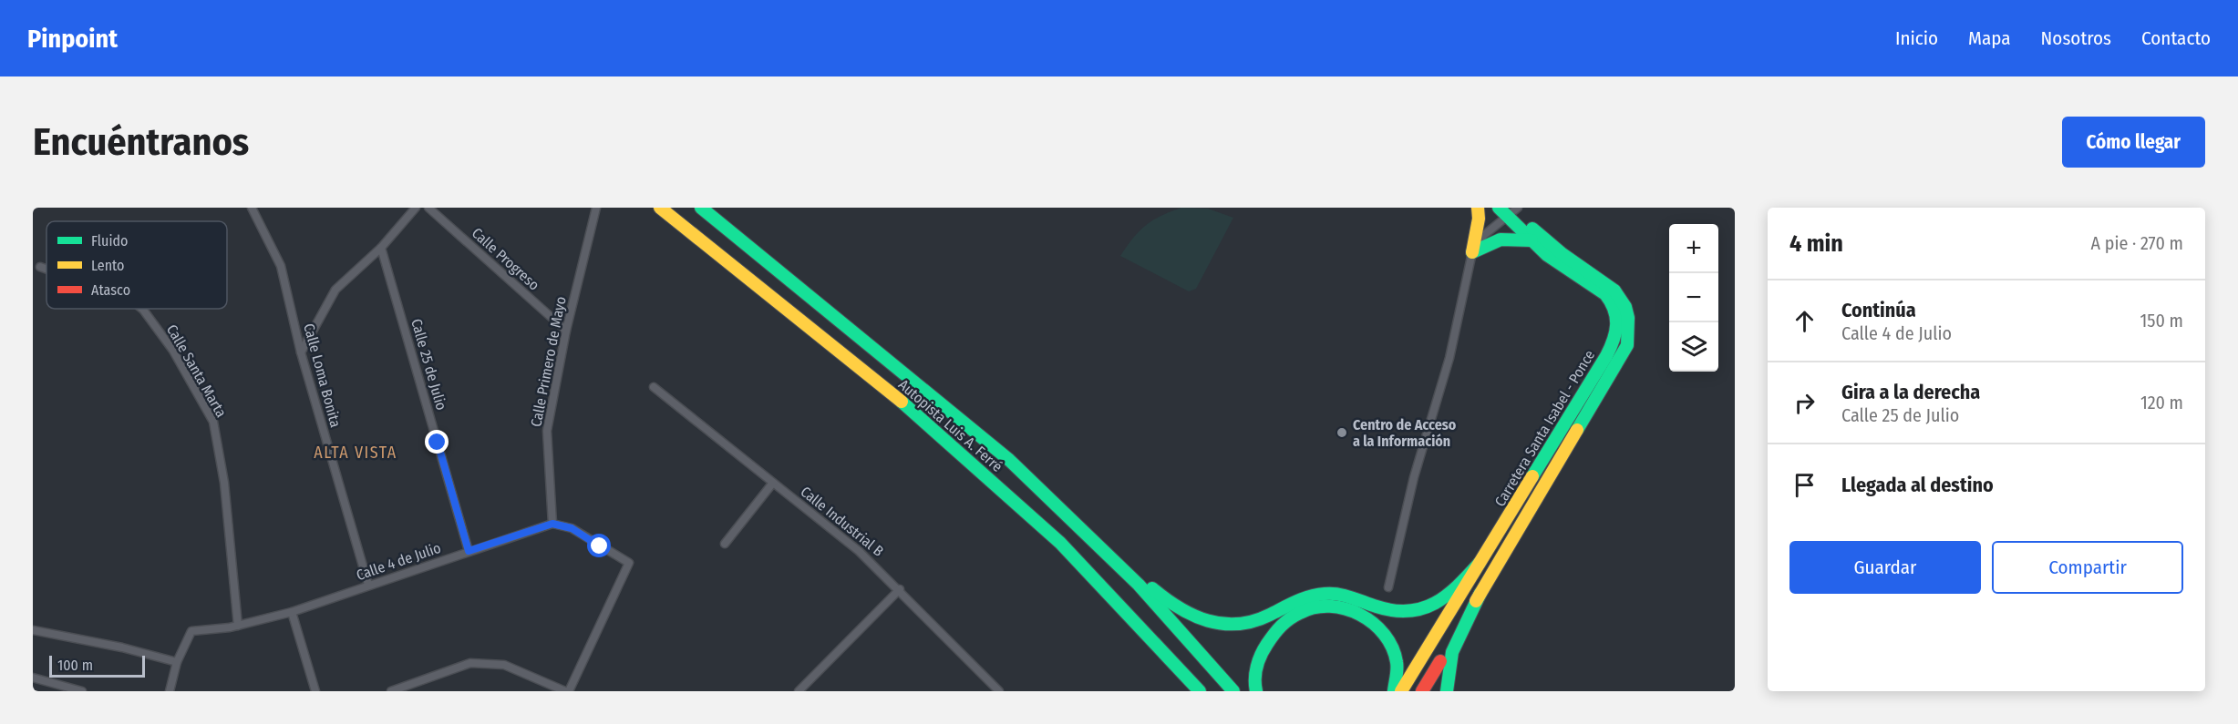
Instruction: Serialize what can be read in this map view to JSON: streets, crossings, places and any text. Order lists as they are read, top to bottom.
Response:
{
  "streets": {
    "main road": ["Autopista Luis A. Ferré", "Carretera Santa Isabel - Ponce"],
    "street": [
      "Calle Progreso",
      "Calle Primero de Mayo",
      "Calle 25 de Julio",
      "Calle Santa Marta",
      "Calle Loma Bonita",
      "Calle Industrial B",
      "Calle 4 de Julio"
    ]
  },
  "crossings": [
    ["Calle Progreso", "Calle Primero de Mayo"],
    ["Calle Primero de Mayo", "Calle 4 de Julio"],
    ["Calle 25 de Julio", "Calle 4 de Julio"],
    ["Calle Santa Marta", "Calle 4 de Julio"],
    ["Calle Loma Bonita", "Calle 4 de Julio"]
  ],
  "districts": ["ALTA VISTA"],
  "places": ["Centro de Acceso a la Información"],
  "legend": ["Fluido", "Lento", "Atasco"],
  "scale_bar": "100 m",
  "page": {
    "header": "Pinpoint",
    "nav": [
      "Inicio",
      "Mapa",
      "Nosotros",
      "Contacto"
    ],
    "buttons": [
      "Cómo llegar",
      ["Guardar", "Compartir"]
    ],
    "title": "Encuéntranos",
    "heading": ["4 min", "A pie · 270 m"],
    "map_buttons": ["+", "−"],
    "list": [
      ["Continúa", "Calle 4 de Julio", "150 m"],
      ["Gira a la derecha", "Calle 25 de Julio", "120 m"],
      "Llegada al destino"
    ],
    "scale": "100 m"
  }
}
